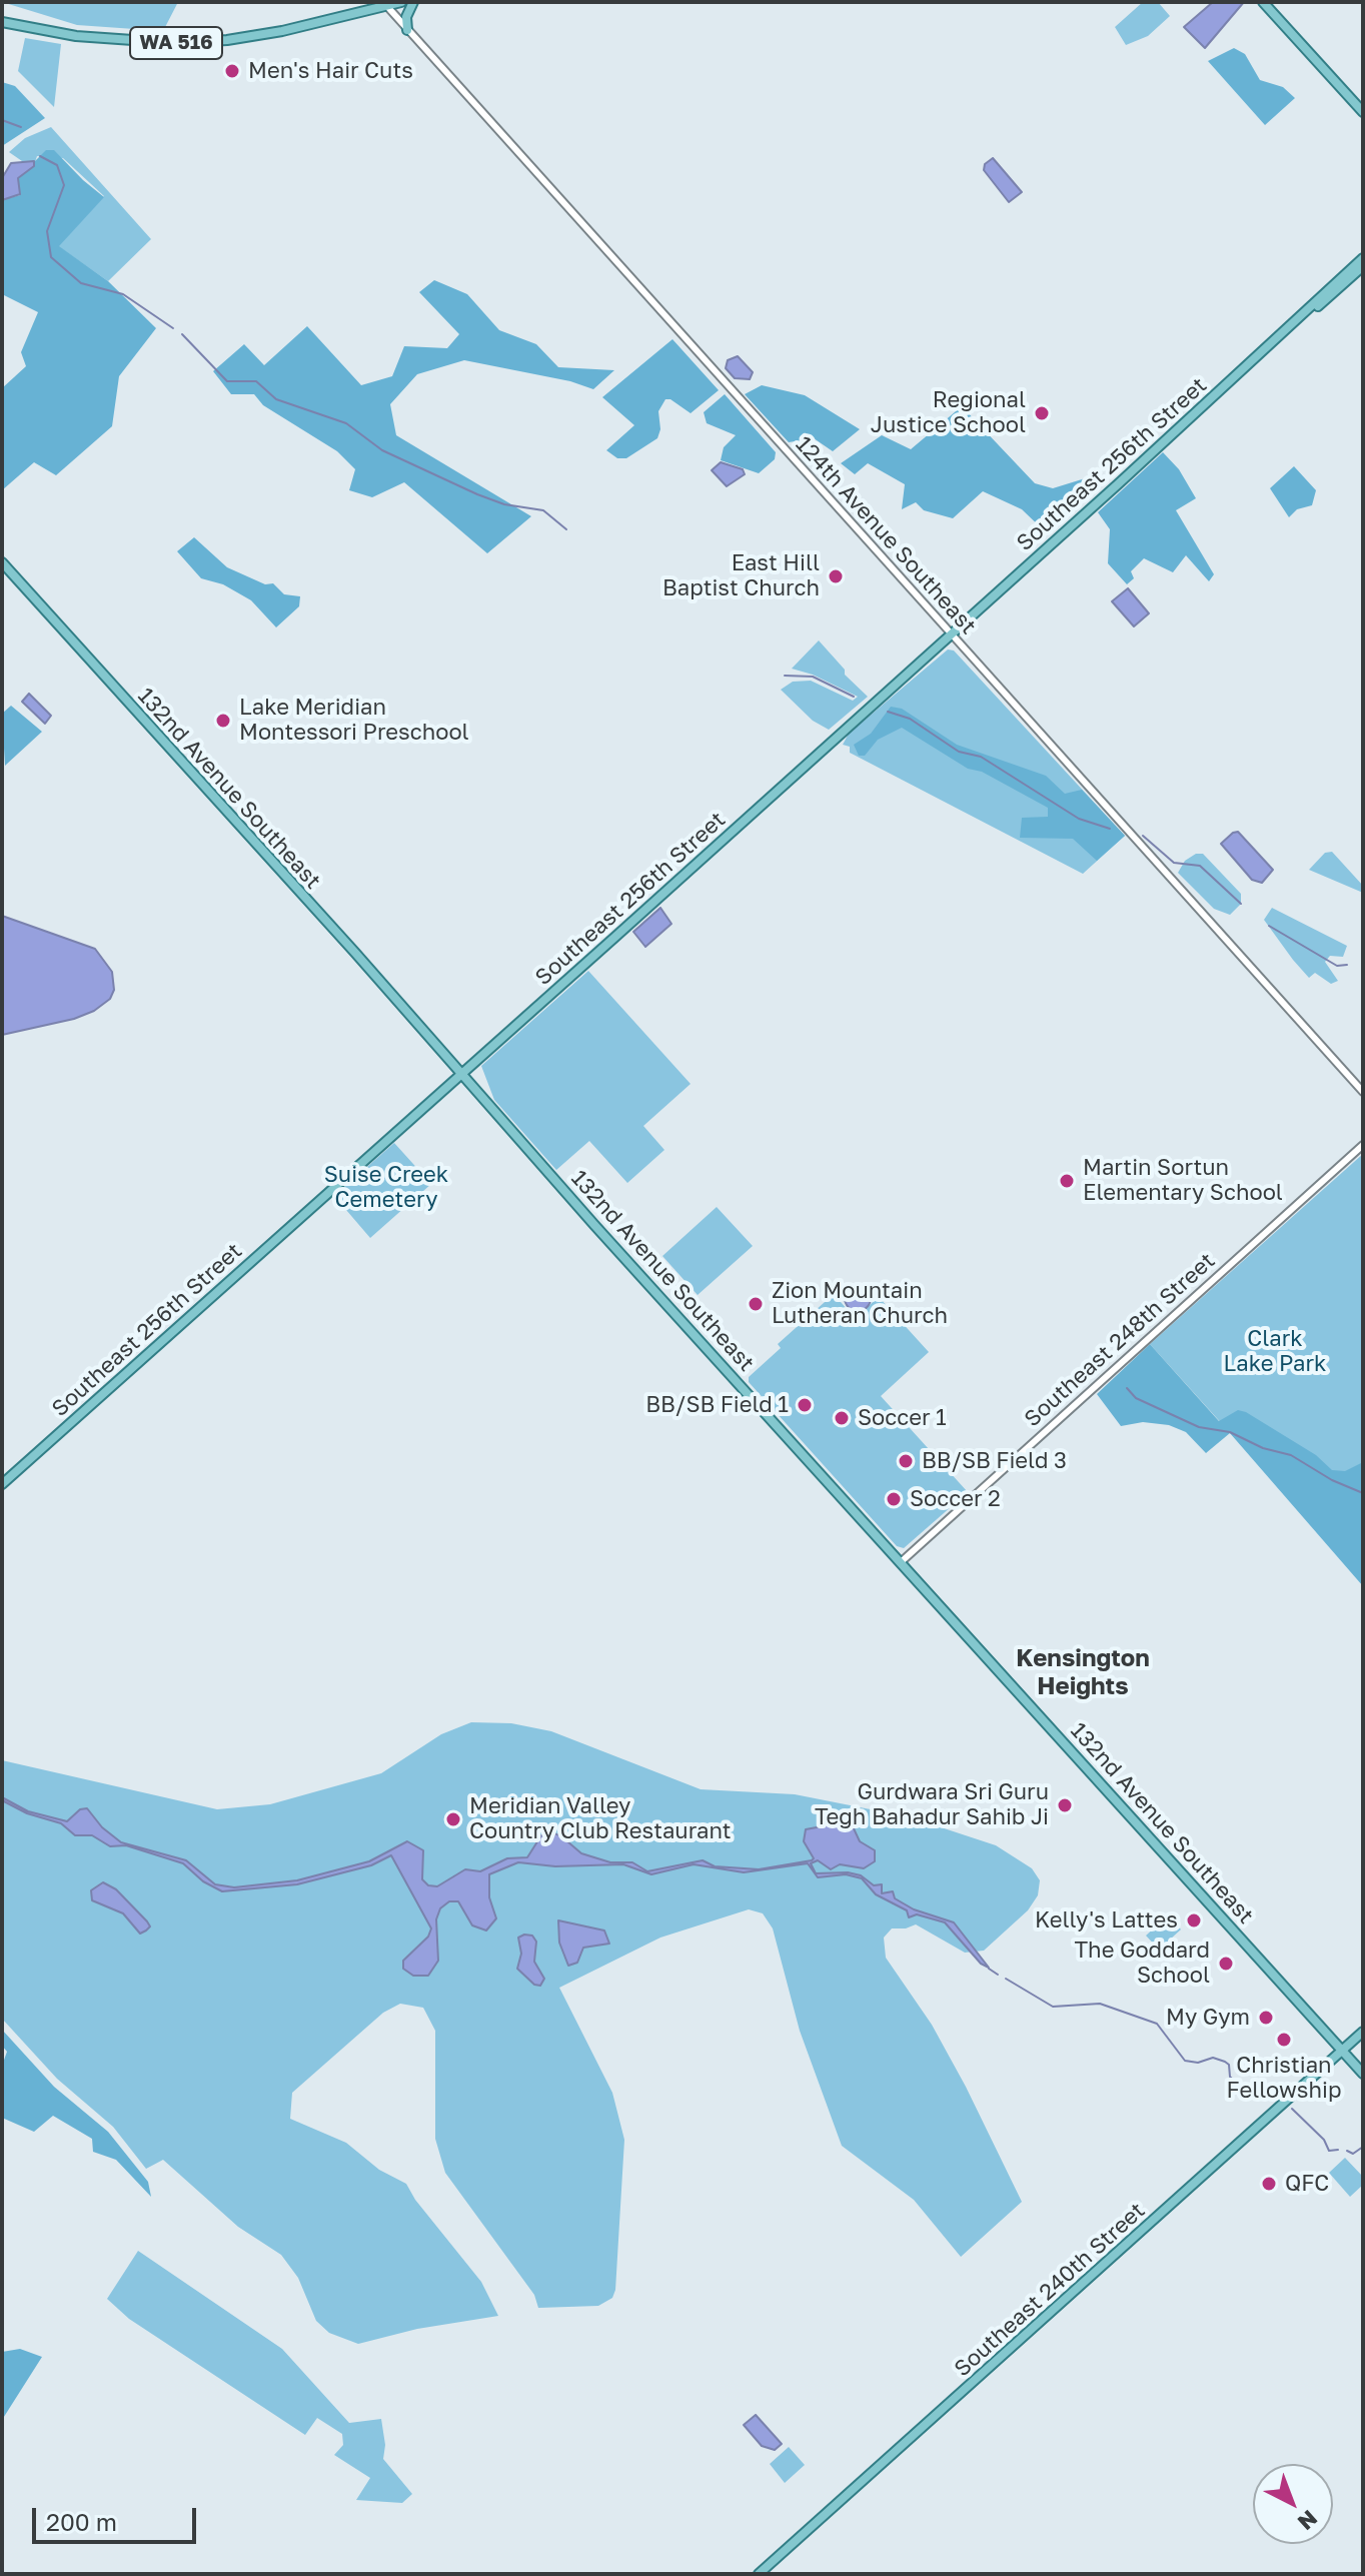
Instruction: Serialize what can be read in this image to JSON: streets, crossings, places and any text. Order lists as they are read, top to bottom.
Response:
{
  "streets": {
    "main road": [
      "WA 516",
      "Southeast 256th Street",
      "132nd Avenue Southeast",
      "Southeast 240th Street"
    ],
    "street": ["124th Avenue Southeast", "Southeast 248th Street"]
  },
  "crossings": [
    ["WA 516", "124th Avenue Southeast"],
    ["Southeast 256th Street", "124th Avenue Southeast"],
    ["Southeast 256th Street", "132nd Avenue Southeast"],
    ["132nd Avenue Southeast", "Southeast 248th Street"],
    ["132nd Avenue Southeast", "Southeast 240th Street"]
  ],
  "districts": ["Kensington Heights"],
  "parks": ["Suise Creek Cemetery", "Clark Lake Park"],
  "places": [
    "Men's Hair Cuts",
    "Regional Justice School",
    "East Hill Baptist Church",
    "Lake Meridian Montessori Preschool",
    "Martin Sortun Elementary School",
    "Zion Mountain Lutheran Church",
    "BB/SB Field 1",
    "Soccer 1",
    "BB/SB Field 3",
    "Soccer 2",
    "Gurdwara Sri Guru Tegh Bahadur Sahib Ji",
    "Meridian Valley Country Club Restaurant",
    "Kelly's Lattes",
    "The Goddard School",
    "My Gym",
    "Christian Fellowship",
    "QFC"
  ],
  "scale_bar": "200 m",
  "north": "bottom right"
}
